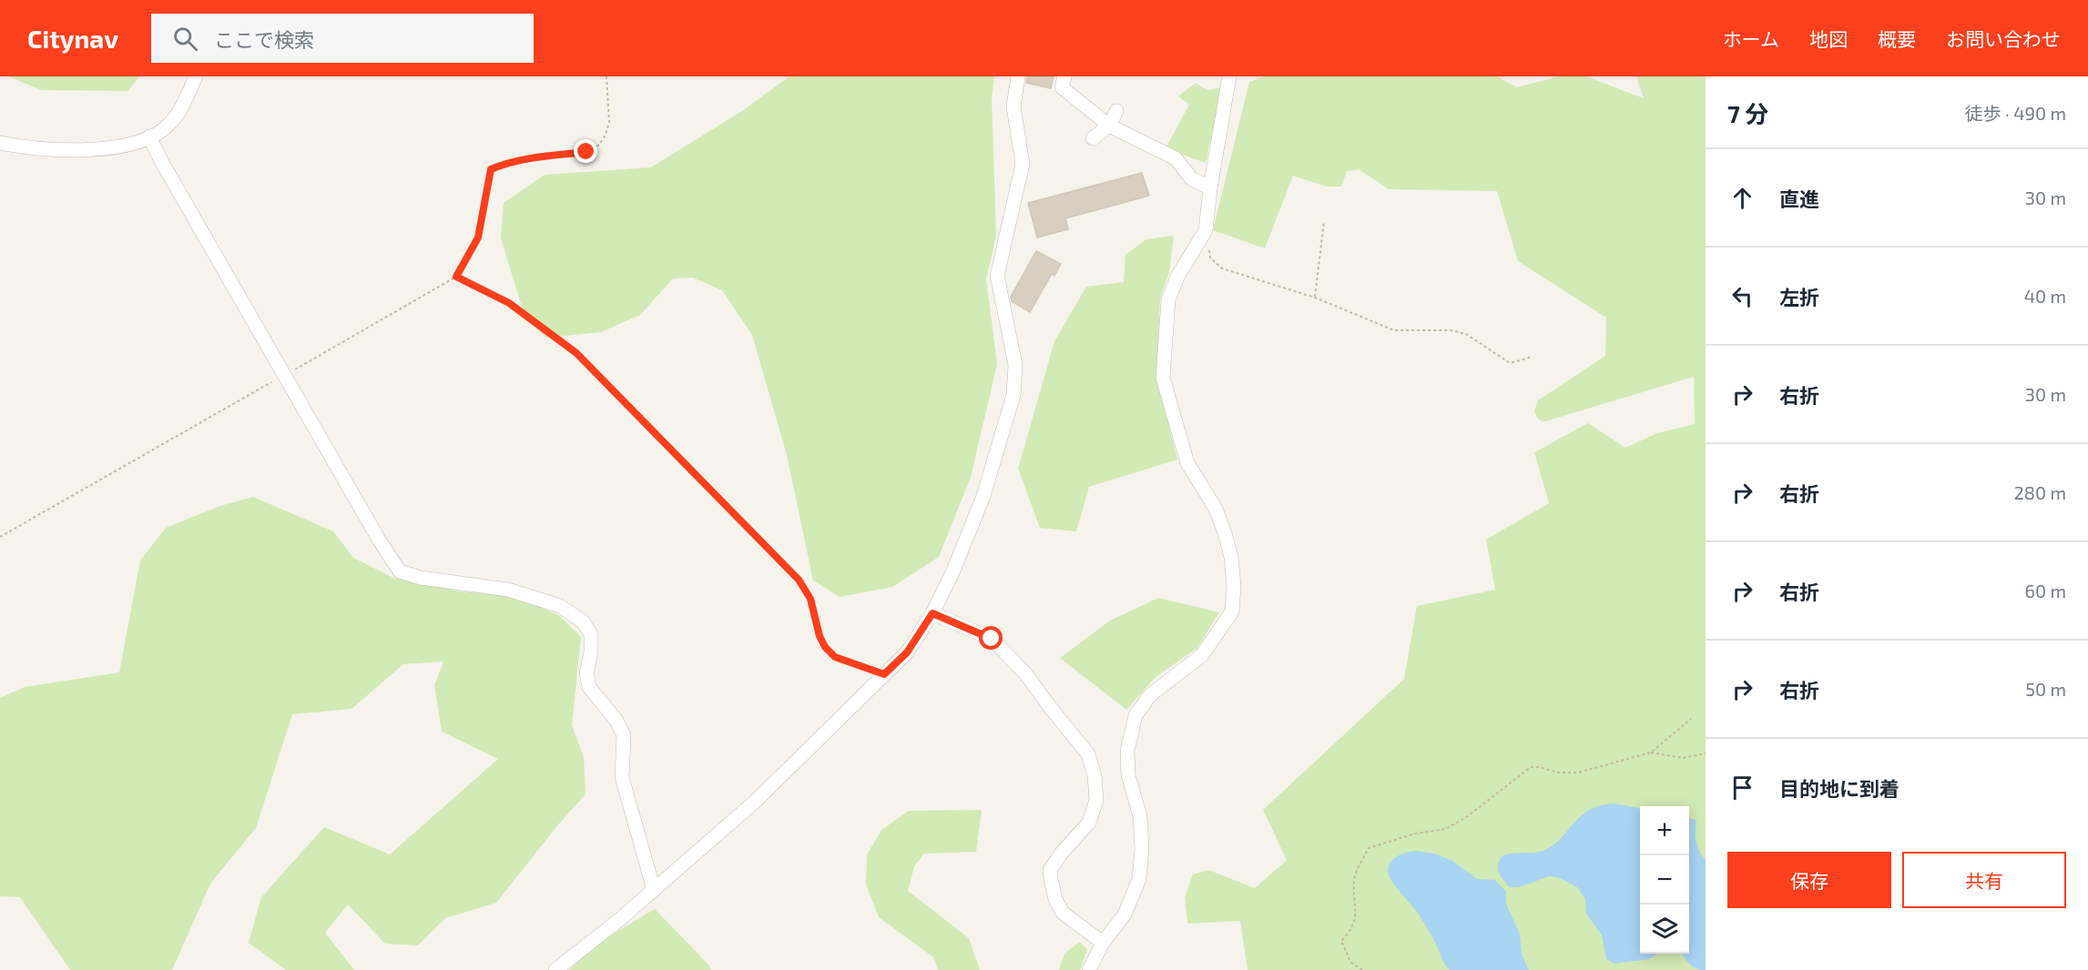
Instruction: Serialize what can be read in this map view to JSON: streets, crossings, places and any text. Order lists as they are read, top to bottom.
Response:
{
  "page": {
    "header": "Citynav",
    "search": "ここで検索",
    "nav": [
      "ホーム",
      "地図",
      "概要",
      "お問い合わせ"
    ],
    "heading": ["7 分", "徒歩 · 490 m"],
    "list": [
      ["直進", "30 m"],
      ["左折", "40 m"],
      ["右折", "30 m"],
      ["右折", "280 m"],
      ["右折", "60 m"],
      ["右折", "50 m"],
      "目的地に到着"
    ],
    "map_buttons": ["+", "−"],
    "buttons": ["保存", "共有"]
  }
}
